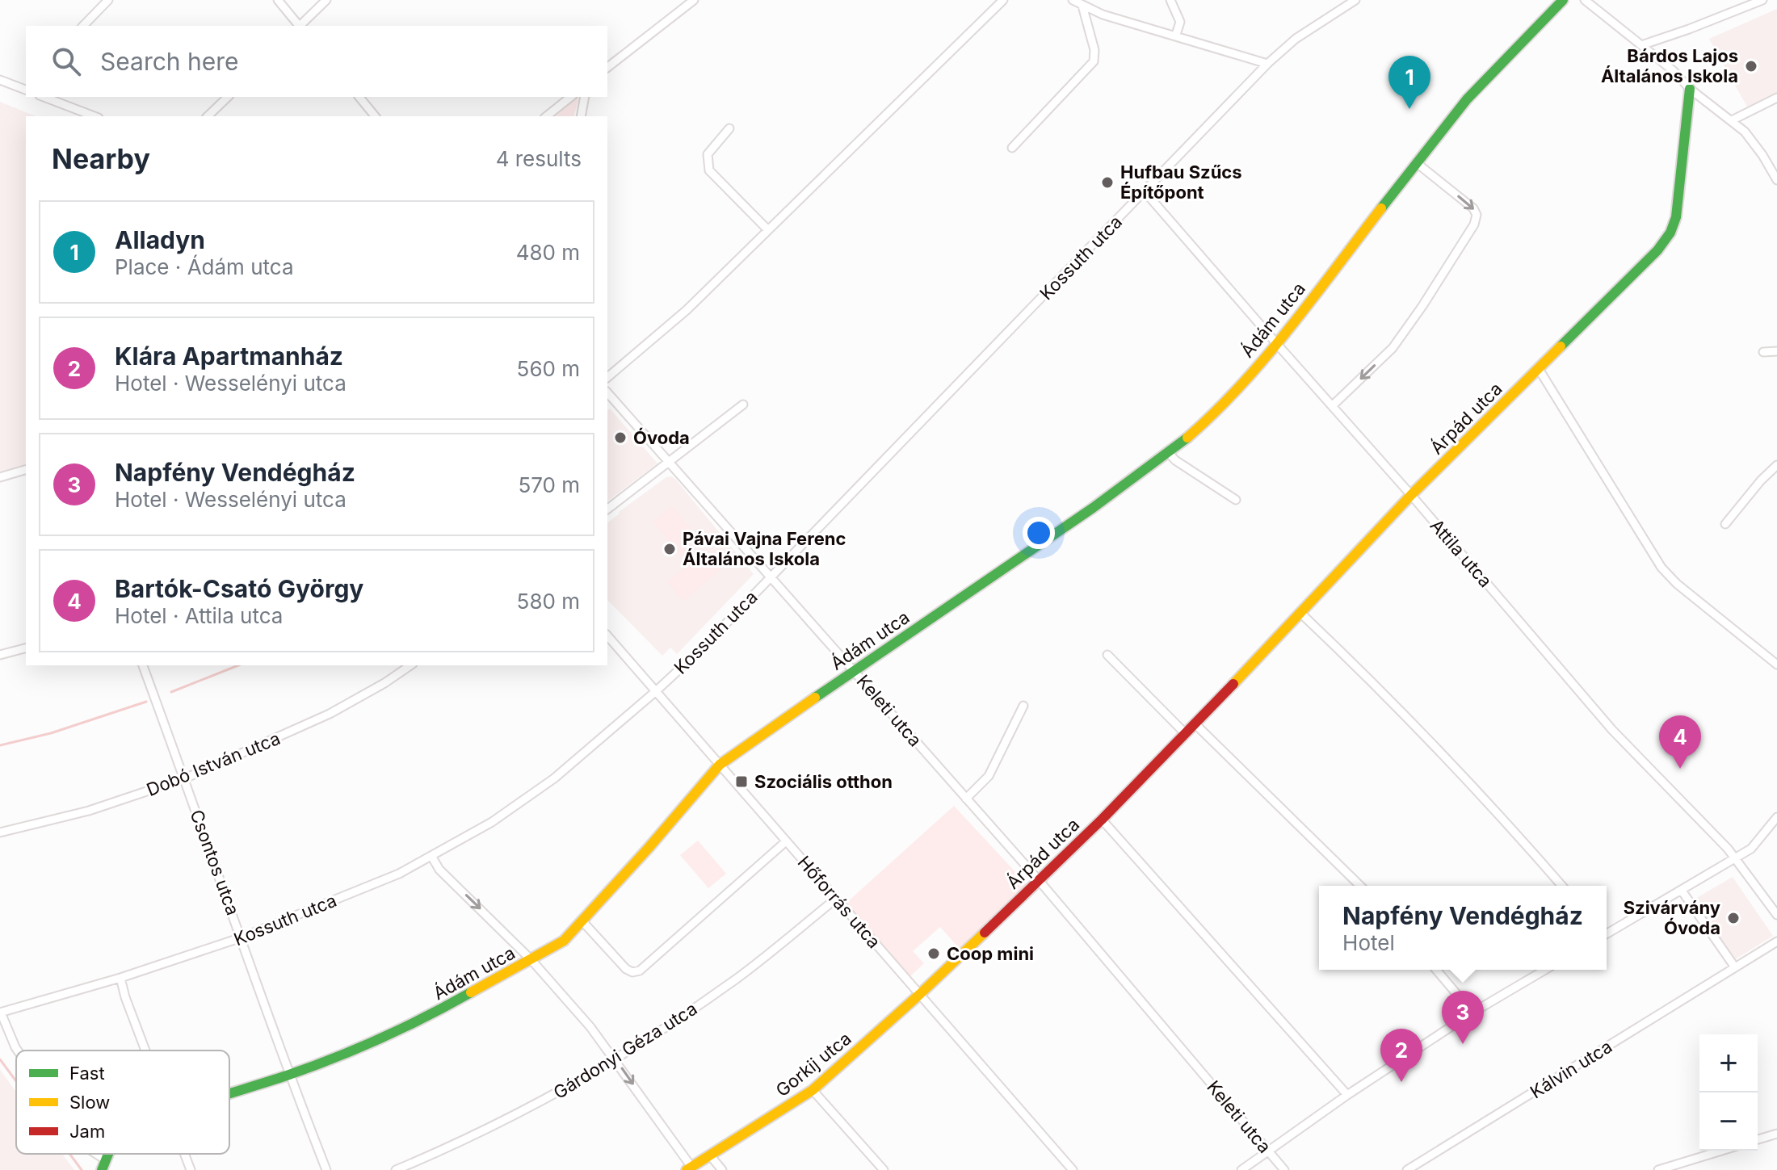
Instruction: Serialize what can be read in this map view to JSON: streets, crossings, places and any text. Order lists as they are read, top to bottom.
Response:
{
  "streets": {
    "street": [
      "Kossuth utca",
      "Ádám utca",
      "Árpád utca",
      "Attila utca",
      "Keleti utca",
      "Dobó István utca",
      "Csontos utca",
      "Hőforrás utca",
      "Gárdonyi Géza utca",
      "Gorkij utca",
      "Kálvin utca"
    ]
  },
  "crossings": [
    ["Kossuth utca", "Attila utca"],
    ["Kossuth utca", "Keleti utca"],
    ["Kossuth utca", "Csontos utca"],
    ["Kossuth utca", "Hőforrás utca"],
    ["Ádám utca", "Attila utca"],
    ["Ádám utca", "Keleti utca"],
    ["Ádám utca", "Csontos utca"],
    ["Ádám utca", "Hőforrás utca"],
    ["Árpád utca", "Attila utca"],
    ["Árpád utca", "Keleti utca"],
    ["Árpád utca", "Hőforrás utca"],
    ["Árpád utca", "Gorkij utca"],
    ["Dobó István utca", "Csontos utca"],
    ["Hőforrás utca", "Gárdonyi Géza utca"],
    ["Hőforrás utca", "Gorkij utca"]
  ],
  "places": {
    "other": [
      "Bárdos Lajos Általános Iskola",
      "Hufbau Szűcs Építőpont",
      "Óvoda",
      "Pávai Vajna Ferenc Általános Iskola",
      "Szivárvány Óvoda",
      "Coop mini"
    ],
    "transit": ["Szociális otthon"]
  },
  "legend": ["Fast", "Slow", "Jam"],
  "page": {
    "search": "Search here",
    "pins": [
      "1",
      "4",
      "3",
      "2"
    ],
    "heading": ["Nearby", "4 results"],
    "list": [
      {
        "mark": "1",
        "name": "Alladyn",
        "note": "Place · Ádám utca",
        "value": "480 m"
      },
      {
        "mark": "2",
        "name": "Klára Apartmanház",
        "note": "Hotel · Wesselényi utca",
        "value": "560 m"
      },
      {
        "mark": "3",
        "name": "Napfény Vendégház",
        "note": "Hotel · Wesselényi utca",
        "value": "570 m"
      },
      {
        "mark": "4",
        "name": "Bartók-Csató György",
        "note": "Hotel · Attila utca",
        "value": "580 m"
      }
    ],
    "popup": ["Napfény Vendégház", "Hotel"],
    "map_buttons": ["+", "−"]
  }
}
